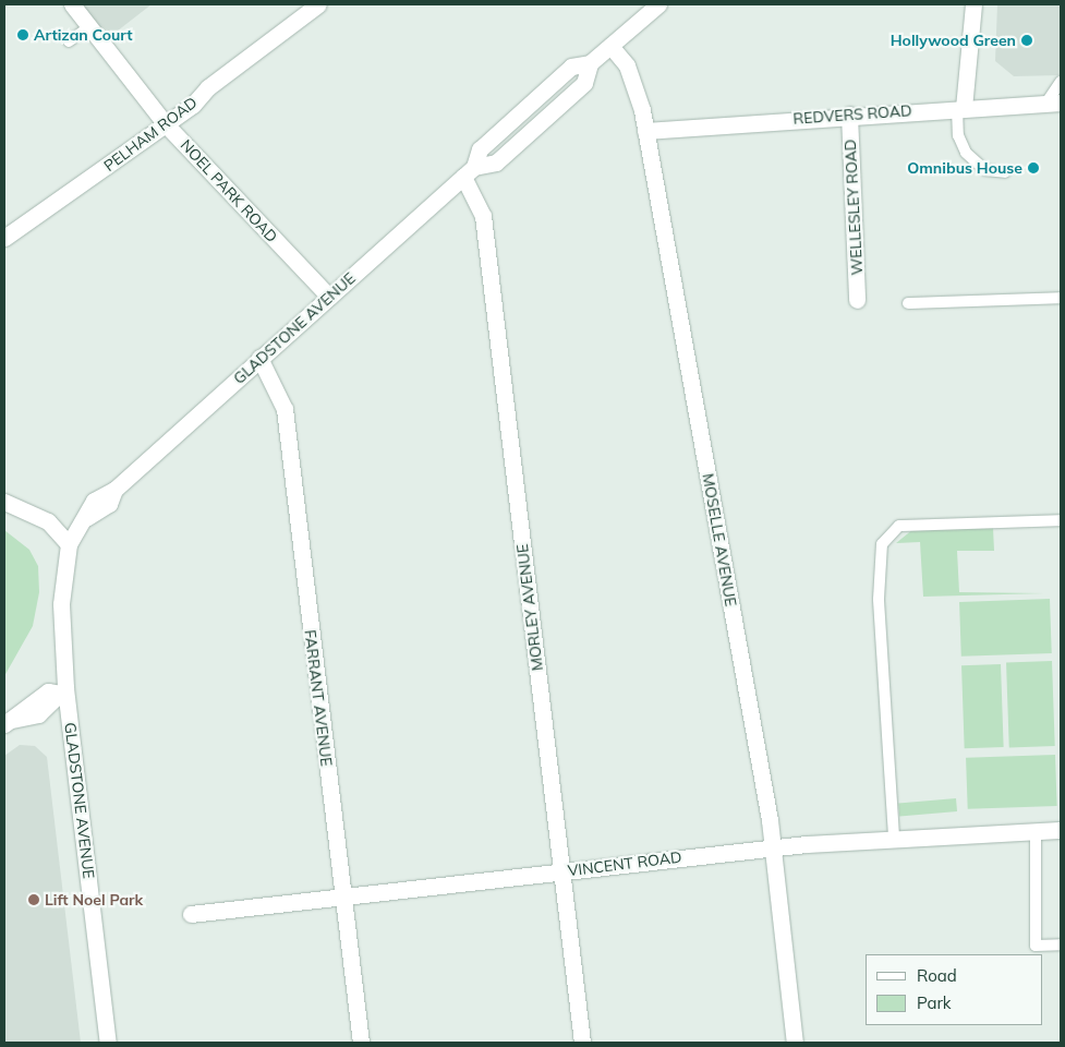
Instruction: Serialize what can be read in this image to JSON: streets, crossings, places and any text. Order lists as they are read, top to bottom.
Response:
{
  "streets": {
    "street": [
      "REDVERS ROAD",
      "PELHAM ROAD",
      "NOEL PARK ROAD",
      "WELLESLEY ROAD",
      "GLADSTONE AVENUE",
      "MOSELLE AVENUE",
      "MORLEY AVENUE",
      "FARRANT AVENUE",
      "VINCENT ROAD"
    ]
  },
  "crossings": [
    ["REDVERS ROAD", "WELLESLEY ROAD"],
    ["REDVERS ROAD", "MOSELLE AVENUE"],
    ["PELHAM ROAD", "NOEL PARK ROAD"],
    ["NOEL PARK ROAD", "GLADSTONE AVENUE"],
    ["GLADSTONE AVENUE", "MOSELLE AVENUE"],
    ["GLADSTONE AVENUE", "MORLEY AVENUE"],
    ["GLADSTONE AVENUE", "FARRANT AVENUE"],
    ["MOSELLE AVENUE", "VINCENT ROAD"],
    ["MORLEY AVENUE", "VINCENT ROAD"],
    ["FARRANT AVENUE", "VINCENT ROAD"]
  ],
  "places": [
    "Artizan Court",
    "Hollywood Green",
    "Omnibus House",
    "Lift Noel Park"
  ],
  "legend": ["Road", "Park"]
}
